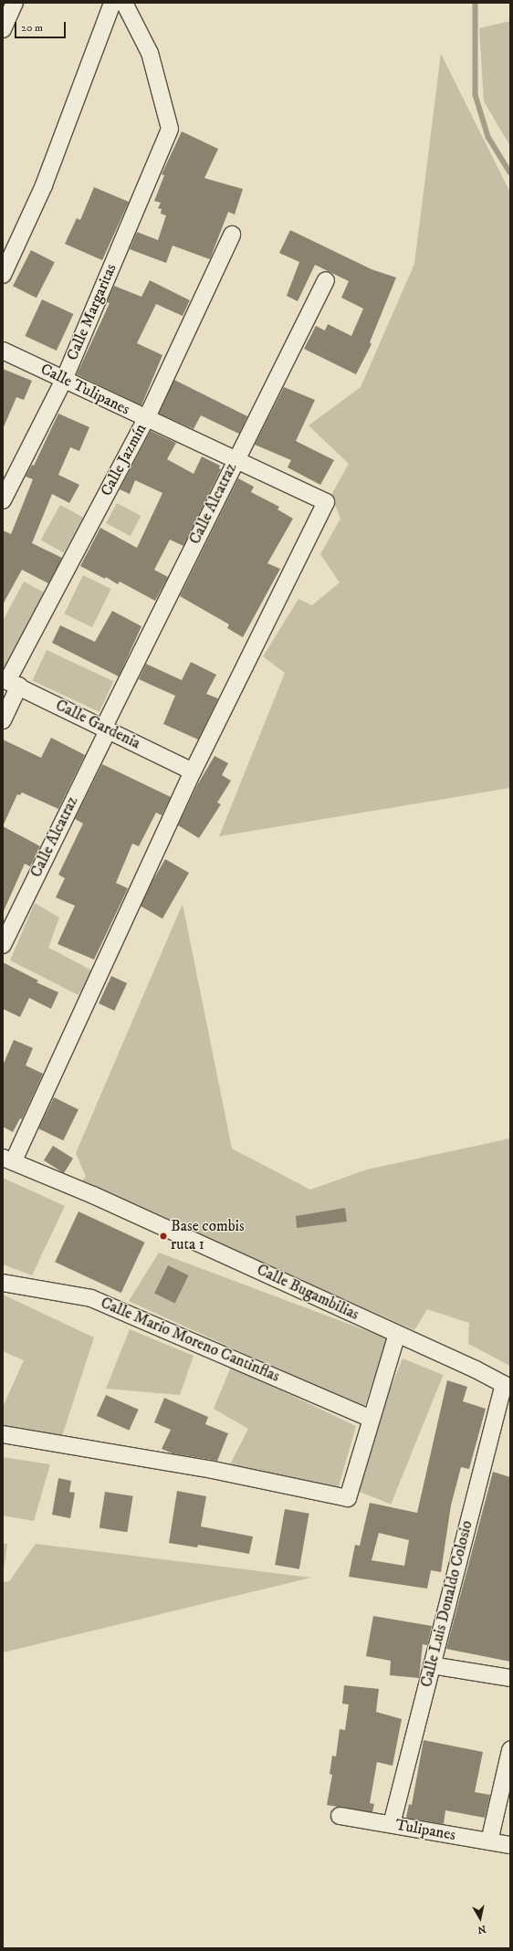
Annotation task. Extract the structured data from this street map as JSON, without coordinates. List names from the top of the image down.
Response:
{
  "streets": {
    "street": [
      "Calle Margaritas",
      "Calle Tulipanes",
      "Calle Jazmín",
      "Calle Alcatraz",
      "Calle Gardenia",
      "Calle Bugambilias",
      "Calle Mario Moreno Cantinflas",
      "Calle Luis Donaldo Colosio",
      "Tulipanes"
    ]
  },
  "crossings": [
    ["Calle Margaritas", "Calle Tulipanes"],
    ["Calle Tulipanes", "Calle Jazmín"],
    ["Calle Tulipanes", "Calle Alcatraz"],
    ["Calle Tulipanes", "Calle Gardenia"],
    ["Calle Jazmín", "Calle Gardenia"],
    ["Calle Alcatraz", "Calle Gardenia"],
    ["Calle Bugambilias", "Calle Luis Donaldo Colosio"],
    ["Calle Luis Donaldo Colosio", "Tulipanes"]
  ],
  "places": ["Base combis ruta 1"],
  "scale_bar": "20 m",
  "north": "bottom"
}
